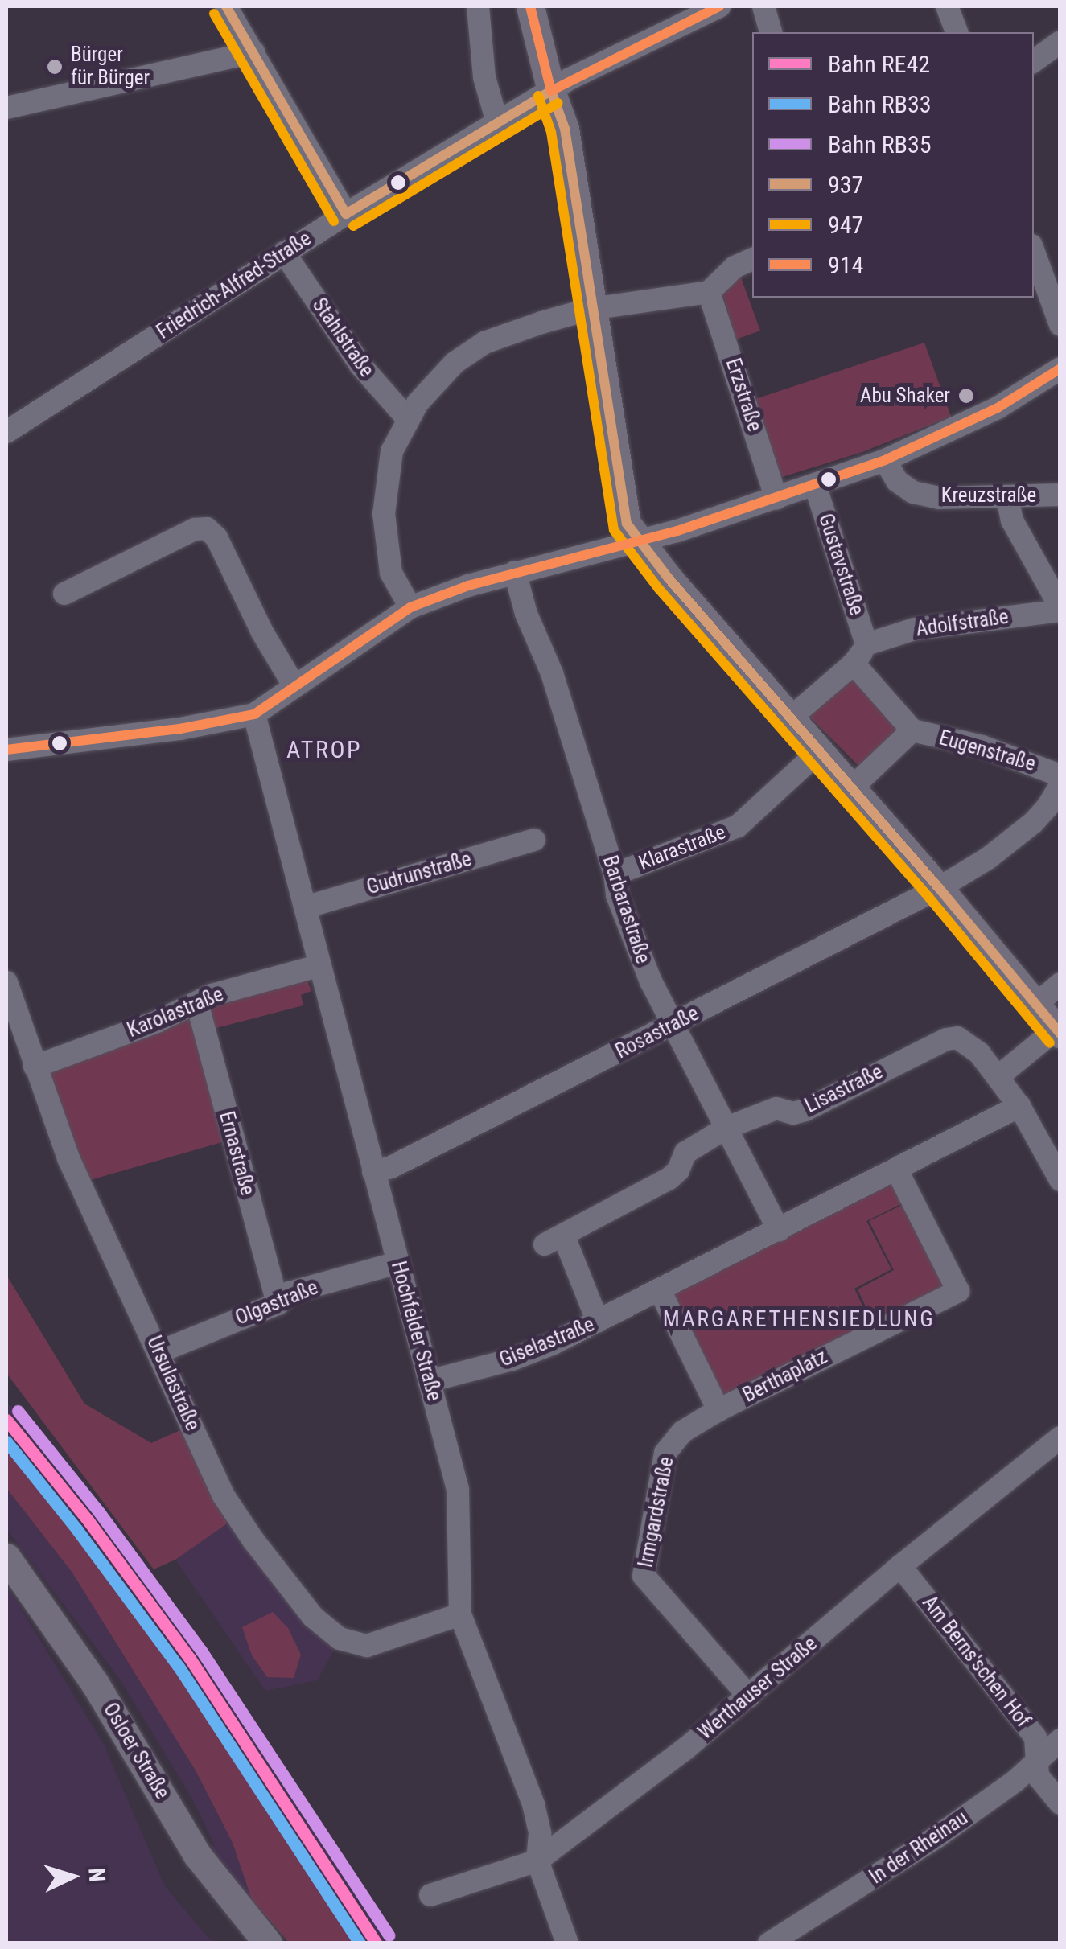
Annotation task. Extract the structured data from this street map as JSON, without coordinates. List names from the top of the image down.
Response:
{
  "streets": {
    "main road": ["Osloer Straße"],
    "street": [
      "Friedrich-Alfred-Straße",
      "Stahlstraße",
      "Erzstraße",
      "Kreuzstraße",
      "Gustavstraße",
      "Adolfstraße",
      "Eugenstraße",
      "Klarastraße",
      "Gudrunstraße",
      "Barbarastraße",
      "Karolastraße",
      "Rosastraße",
      "Lisastraße",
      "Ernastraße",
      "Olgastraße",
      "Hochfelder Straße",
      "Giselastraße",
      "Berthaplatz",
      "Ursulastraße",
      "Irmgardstraße",
      "Am Berns'schen Hof",
      "Werthauser Straße",
      "In der Rheinau"
    ]
  },
  "crossings": [
    ["Friedrich-Alfred-Straße", "Stahlstraße"],
    ["Gustavstraße", "Adolfstraße"],
    ["Klarastraße", "Barbarastraße"],
    ["Gudrunstraße", "Hochfelder Straße"],
    ["Barbarastraße", "Rosastraße"],
    ["Barbarastraße", "Lisastraße"],
    ["Karolastraße", "Ernastraße"],
    ["Karolastraße", "Hochfelder Straße"],
    ["Karolastraße", "Ursulastraße"],
    ["Rosastraße", "Hochfelder Straße"],
    ["Lisastraße", "Giselastraße"],
    ["Ernastraße", "Olgastraße"],
    ["Olgastraße", "Hochfelder Straße"],
    ["Olgastraße", "Ursulastraße"],
    ["Hochfelder Straße", "Giselastraße"],
    ["Hochfelder Straße", "Ursulastraße"],
    ["Hochfelder Straße", "Werthauser Straße"],
    ["Giselastraße", "Berthaplatz"],
    ["Berthaplatz", "Irmgardstraße"],
    ["Irmgardstraße", "Werthauser Straße"],
    ["Am Berns'schen Hof", "Werthauser Straße"],
    ["Am Berns'schen Hof", "In der Rheinau"]
  ],
  "districts": ["ATROP", "MARGARETHENSIEDLUNG"],
  "places": ["Bürger für Bürger", "Abu Shaker"],
  "lines": [
    "transit line 937",
    "transit line 914",
    "transit line 947",
    "rail line RB35",
    "rail line RE42",
    "rail line RB33"
  ],
  "legend": [
    "Bahn RE42",
    "Bahn RB33",
    "Bahn RB35",
    "937",
    "947",
    "914"
  ],
  "north": "right"
}
